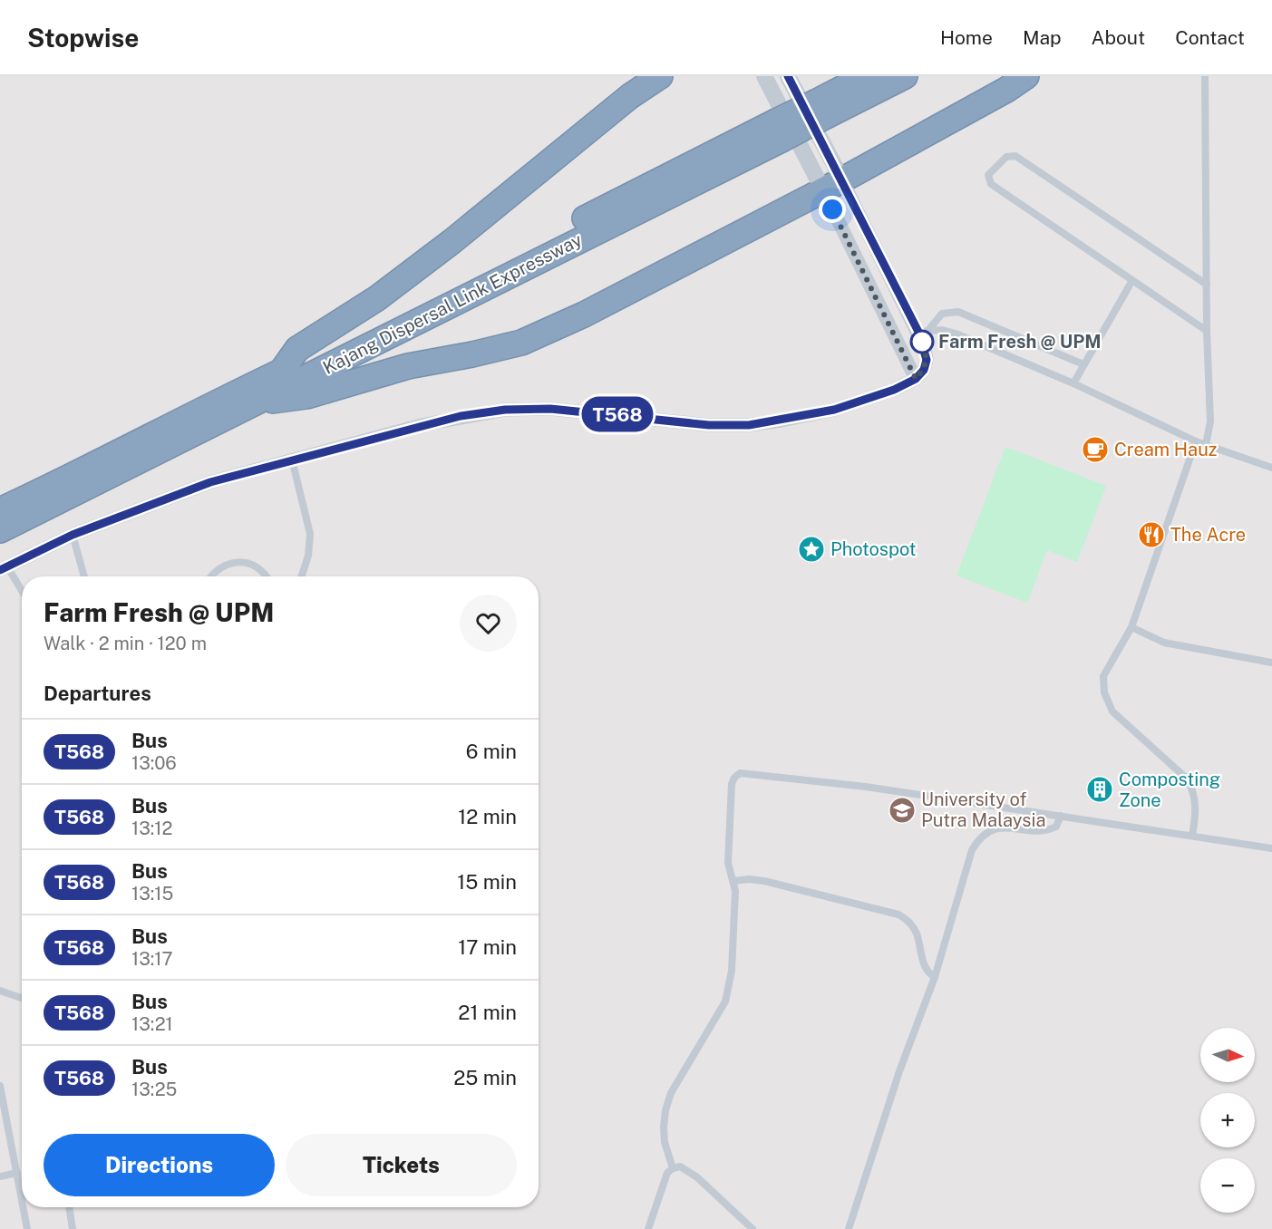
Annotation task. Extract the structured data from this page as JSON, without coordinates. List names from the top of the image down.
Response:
{
  "streets": {
    "highway": ["Kajang Dispersal Link Expressway"]
  },
  "places": {
    "other": ["Farm Fresh @ UPM"],
    "cafe": ["Cream Hauz"],
    "restaurant": ["The Acre"],
    "place": ["Photospot"],
    "building": ["Composting Zone"],
    "school or university": ["University of Putra Malaysia"]
  },
  "lines": ["bus line T568"],
  "north": "right",
  "page": {
    "header": "Stopwise",
    "nav": [
      "Home",
      "Map",
      "About",
      "Contact"
    ],
    "on_map": "T568",
    "heading": [
      ["Farm Fresh @ UPM", "Walk · 2 min · 120 m"],
      "Departures"
    ],
    "list": [
      {
        "mark": "T568",
        "name": "Bus",
        "note": "13:06",
        "value": "6 min"
      },
      {
        "mark": "T568",
        "name": "Bus",
        "note": "13:12",
        "value": "12 min"
      },
      {
        "mark": "T568",
        "name": "Bus",
        "note": "13:15",
        "value": "15 min"
      },
      {
        "mark": "T568",
        "name": "Bus",
        "note": "13:17",
        "value": "17 min"
      },
      {
        "mark": "T568",
        "name": "Bus",
        "note": "13:21",
        "value": "21 min"
      },
      {
        "mark": "T568",
        "name": "Bus",
        "note": "13:25",
        "value": "25 min"
      }
    ],
    "map_buttons": ["+", "−"],
    "buttons": ["Directions", "Tickets"]
  }
}
